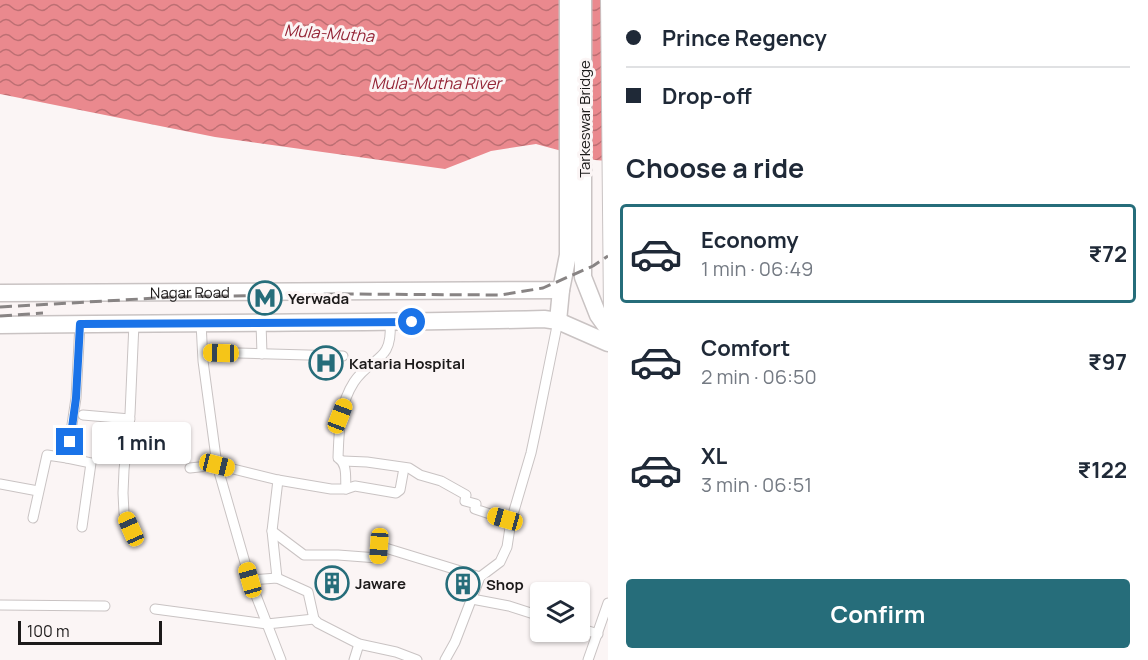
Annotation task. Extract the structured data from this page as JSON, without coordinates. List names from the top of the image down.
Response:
{
  "streets": {
    "highway": ["Tarkeswar Bridge", "Nagar Road"]
  },
  "water": ["Mula-Mutha", "Mula-Mutha River"],
  "places": {
    "metro station": ["Yerwada"],
    "hospital": ["Kataria Hospital"],
    "building": ["Jaware", "Shop"]
  },
  "scale_bar": "100 m",
  "page": {
    "banner": ["Prince Regency", "Drop-off"],
    "heading": "Choose a ride",
    "list": [
      {
        "name": "Economy",
        "note": "1 min · 06:49",
        "value": "₹72"
      },
      {
        "name": "Comfort",
        "note": "2 min · 06:50",
        "value": "₹97"
      },
      {
        "name": "XL",
        "note": "3 min · 06:51",
        "value": "₹122"
      }
    ],
    "bubble": "1 min",
    "buttons": "Confirm",
    "scale": "100 m"
  }
}
